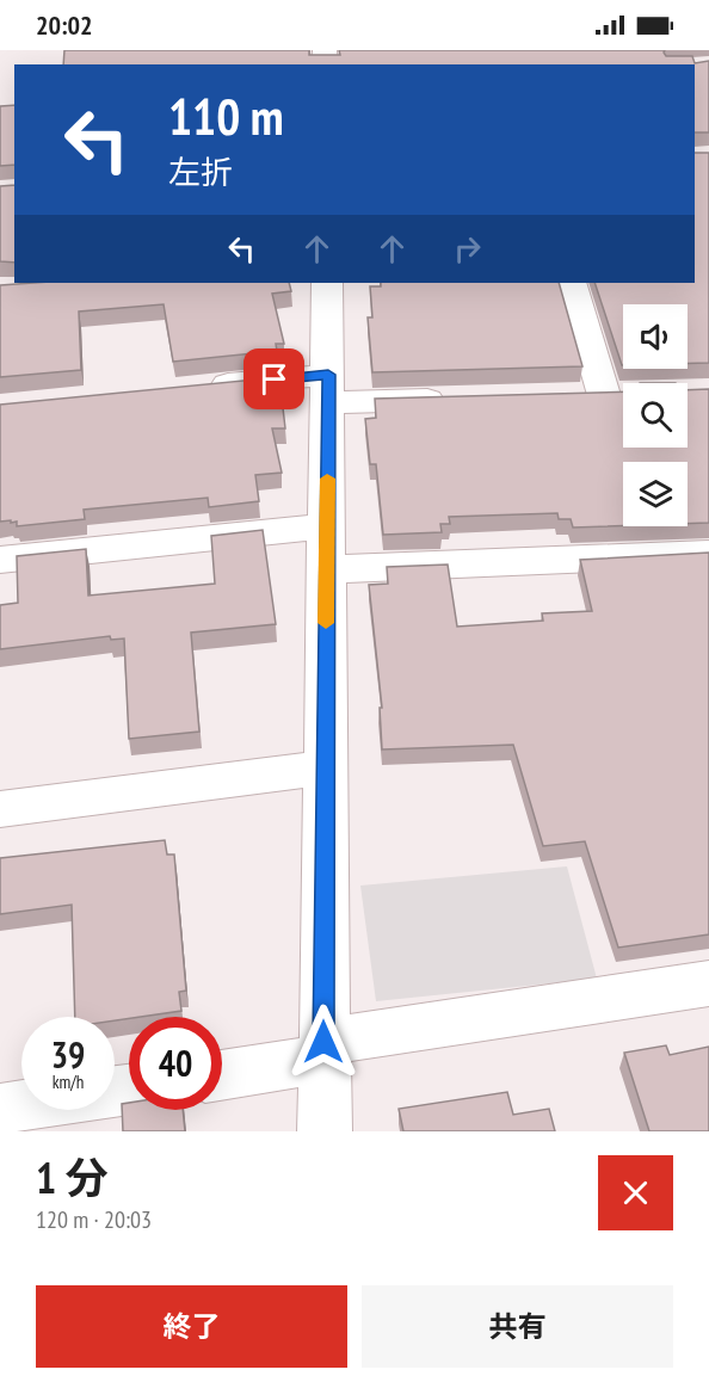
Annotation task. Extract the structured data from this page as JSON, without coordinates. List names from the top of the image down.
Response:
{
  "page": {
    "status": "20:02",
    "turn": ["110 m", "左折"],
    "speed": "39 km/h",
    "limit": "40",
    "heading": ["1 分", "120 m · 20:03"],
    "buttons": ["終了", "共有"]
  }
}
